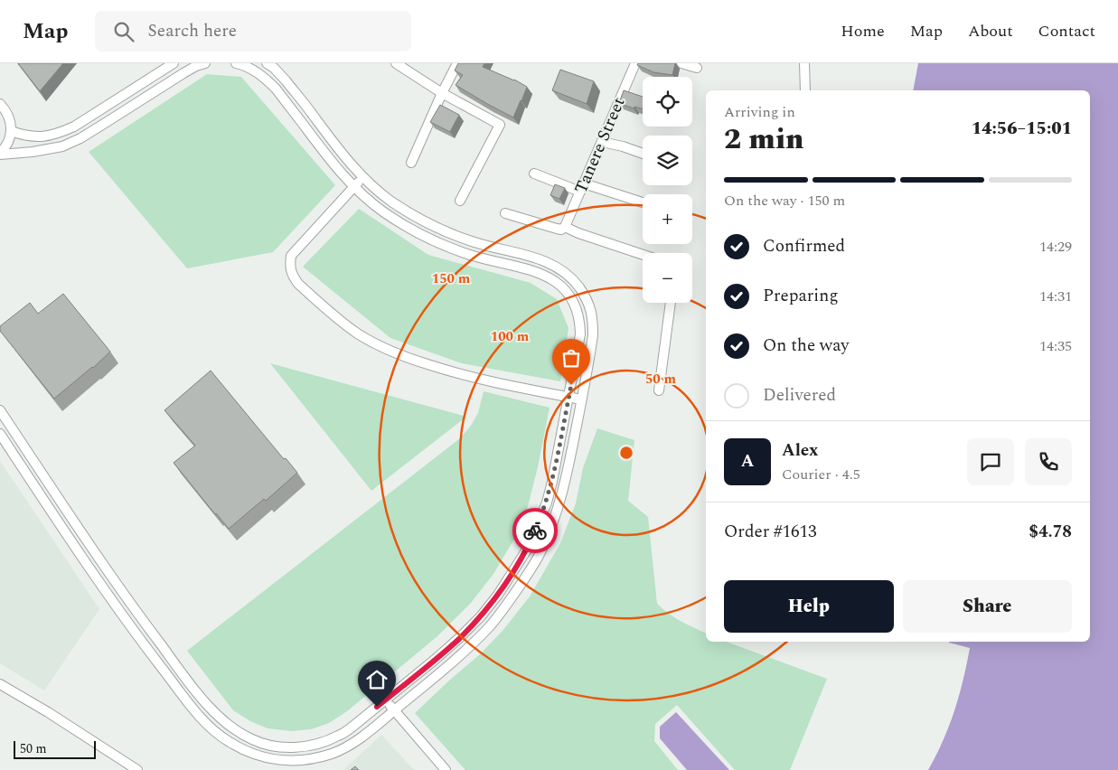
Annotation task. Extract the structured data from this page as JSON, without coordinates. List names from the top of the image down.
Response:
{
  "streets": {
    "street": ["Tanere Street"]
  },
  "scale_bar": "50 m",
  "page": {
    "header": "Map",
    "search": "Search here",
    "nav": [
      "Home",
      "Map",
      "About",
      "Contact"
    ],
    "map_buttons": ["+", "−"],
    "heading": ["2 min", "Arriving in", "14:56–15:01"],
    "panel": [
      "Alex",
      "Courier · 4.5",
      "Order #1613",
      "$4.78"
    ],
    "bar": "On the way · 150 m",
    "list": [
      ["Confirmed", "14:29"],
      ["Preparing", "14:31"],
      ["On the way", "14:35"],
      "Delivered"
    ],
    "round": "A",
    "buttons": ["Help", "Share"],
    "scale": "50 m"
  },
  "rings": ["150 m", "100 m", "50 m"]
}
